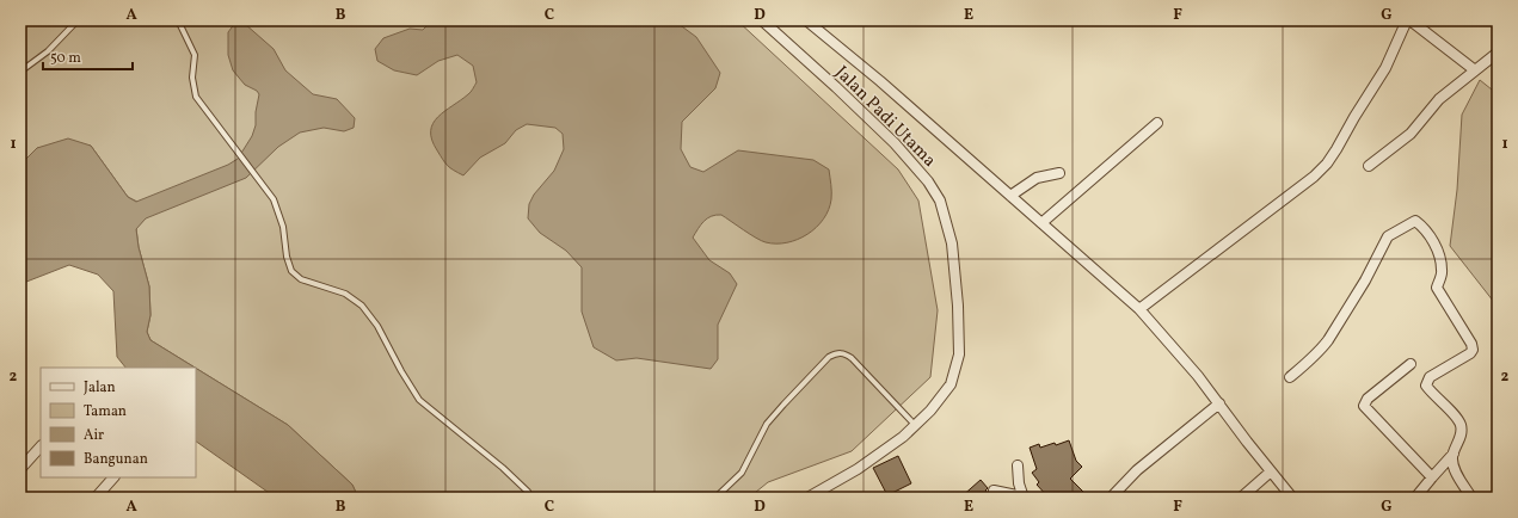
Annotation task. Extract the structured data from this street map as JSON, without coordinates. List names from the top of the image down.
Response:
{
  "streets": {
    "street": ["Jalan Padi Utama"]
  },
  "legend": [
    "Jalan",
    "Taman",
    "Air",
    "Bangunan"
  ],
  "scale_bar": "50 m",
  "grid": {
    "columns": [
      "A",
      "B",
      "C",
      "D",
      "E",
      "F",
      "G"
    ],
    "rows": ["1", "2"]
  }
}
